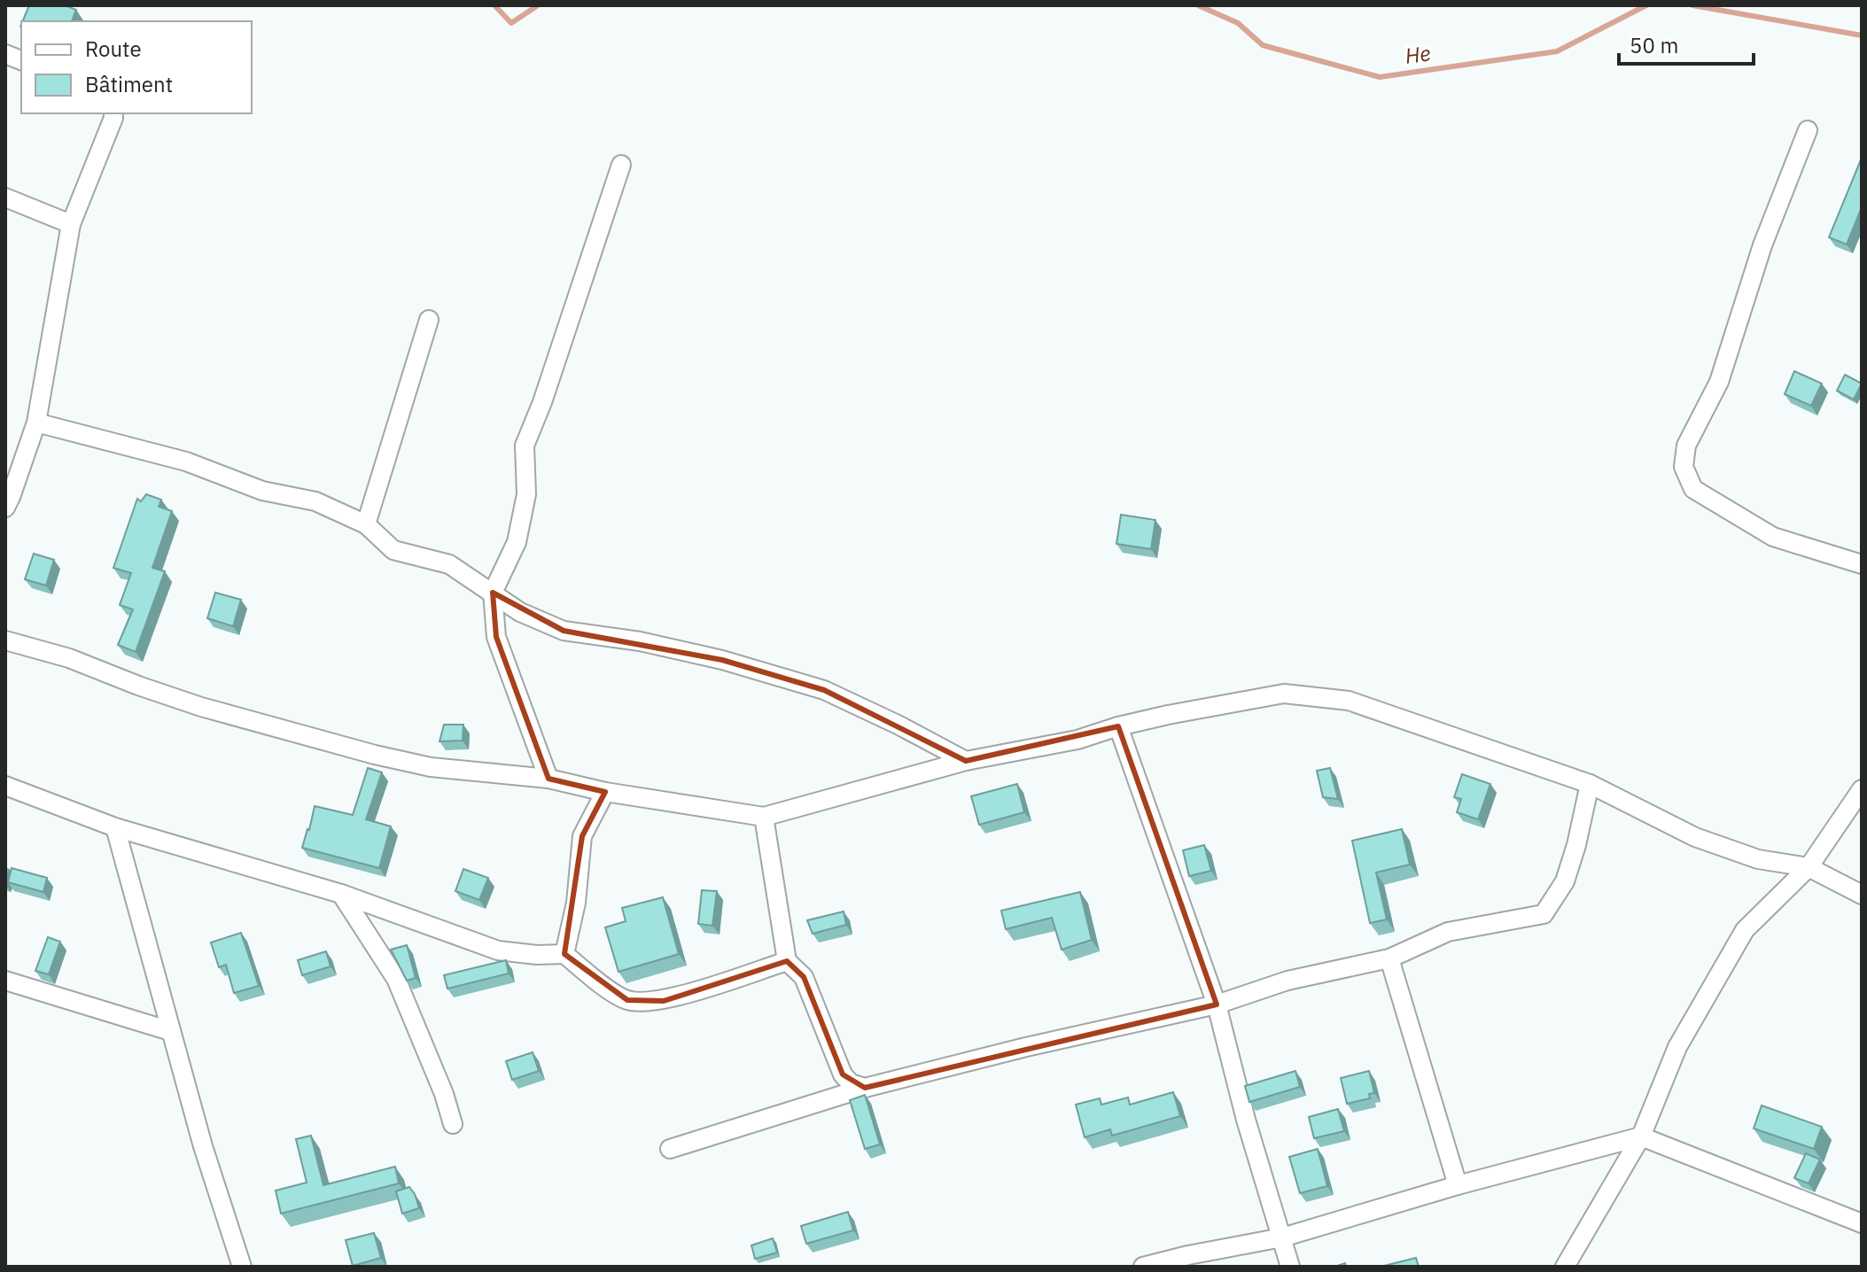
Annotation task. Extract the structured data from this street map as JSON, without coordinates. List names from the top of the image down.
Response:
{
  "water": ["He"],
  "legend": ["Route", "Bâtiment"],
  "scale_bar": "50 m"
}
